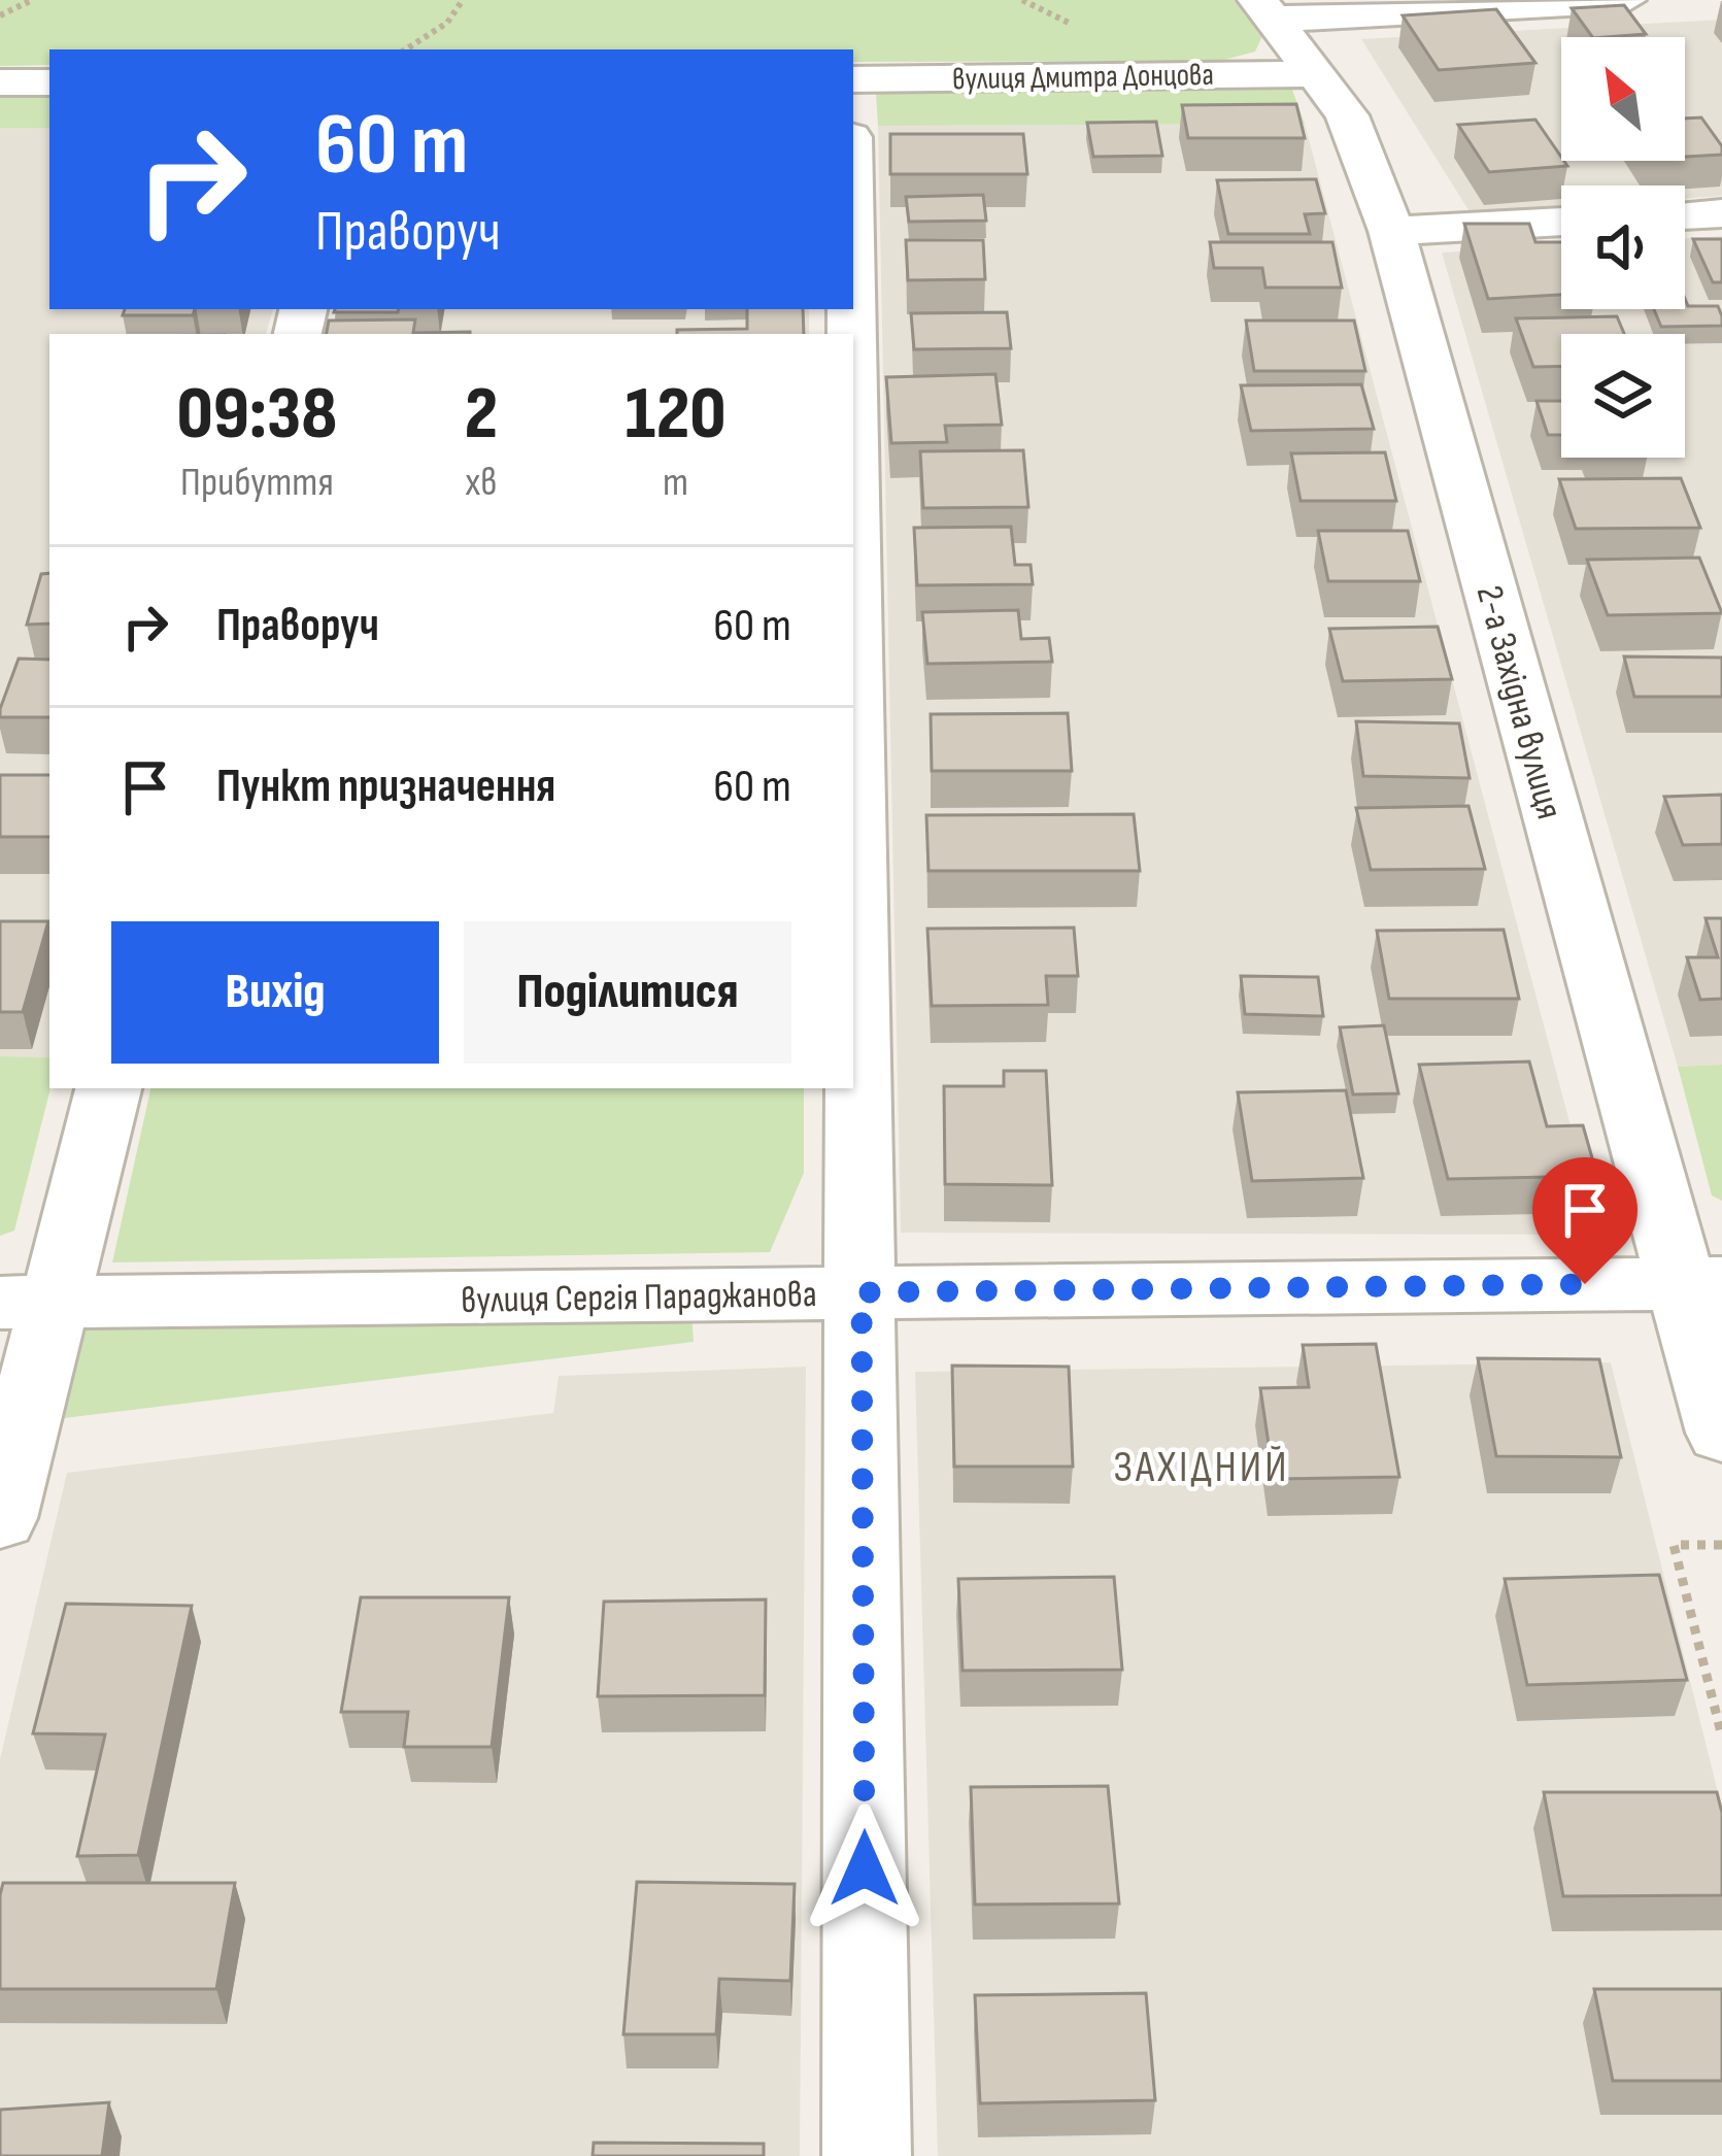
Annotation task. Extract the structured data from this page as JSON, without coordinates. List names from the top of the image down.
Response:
{
  "streets": {
    "street": ["вулиця Дмитра Донцова", "2-а Західна вулиця", "вулиця Сергія Параджанова"]
  },
  "crossings": [
    ["вулиця Дмитра Донцова", "2-а Західна вулиця"],
    ["2-а Західна вулиця", "вулиця Сергія Параджанова"]
  ],
  "districts": ["ЗАХІДНИЙ"],
  "north": "top left",
  "page": {
    "turn": ["60 m", "Праворуч"],
    "eta": [
      "09:38",
      "Прибуття",
      "2",
      "хв",
      "120",
      "m"
    ],
    "list": [
      {
        "name": "Праворуч",
        "value": "60 m"
      },
      {
        "name": "Пункт призначення",
        "value": "60 m"
      }
    ],
    "buttons": ["Вихід", "Поділитися"]
  }
}
